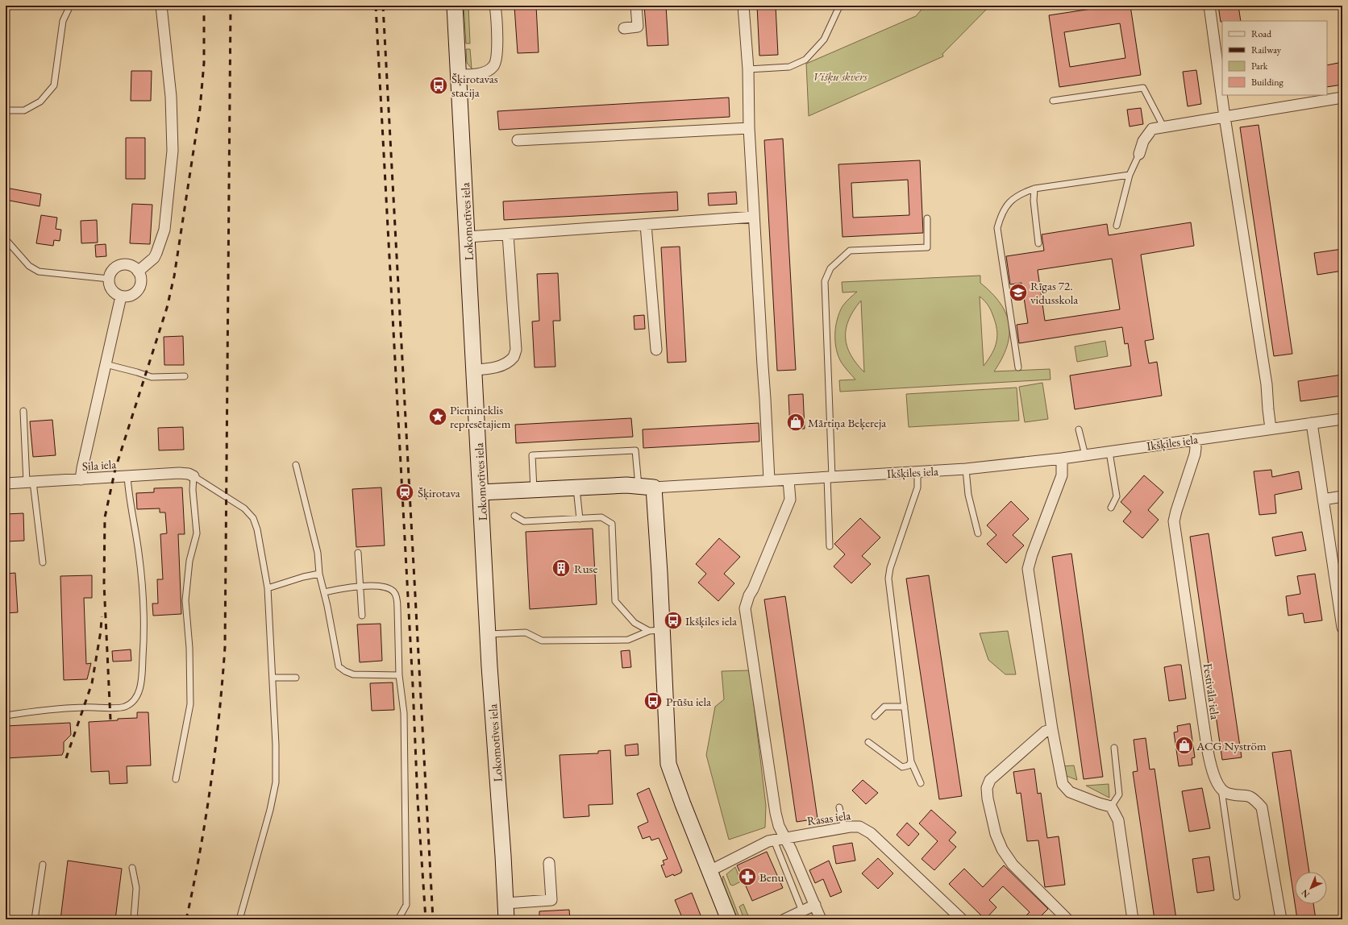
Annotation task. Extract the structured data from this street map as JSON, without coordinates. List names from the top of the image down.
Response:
{
  "streets": {
    "street": [
      "Lokomotīves iela",
      "Ikšķiles iela",
      "Sila iela",
      "Festivāla iela",
      "Rasas iela"
    ]
  },
  "crossings": [
    ["Lokomotīves iela", "Ikšķiles iela"],
    ["Ikšķiles iela", "Festivāla iela"]
  ],
  "parks": ["Višķu skvērs"],
  "places": {
    "bus stop": ["Šķirotavas stacija", "Ikšķiles iela", "Prūšu iela"],
    "school or university": ["Rīgas 72. vidusskola"],
    "place": ["Piemineklis represētajiem"],
    "shop": ["Mārtiņa Beķereja", "ACG Nyström"],
    "station": ["Šķirotava"],
    "building": ["Ruse"],
    "pharmacy": ["Benu"]
  },
  "legend": [
    "Road",
    "Railway",
    "Park",
    "Building"
  ],
  "north": "bottom left"
}
